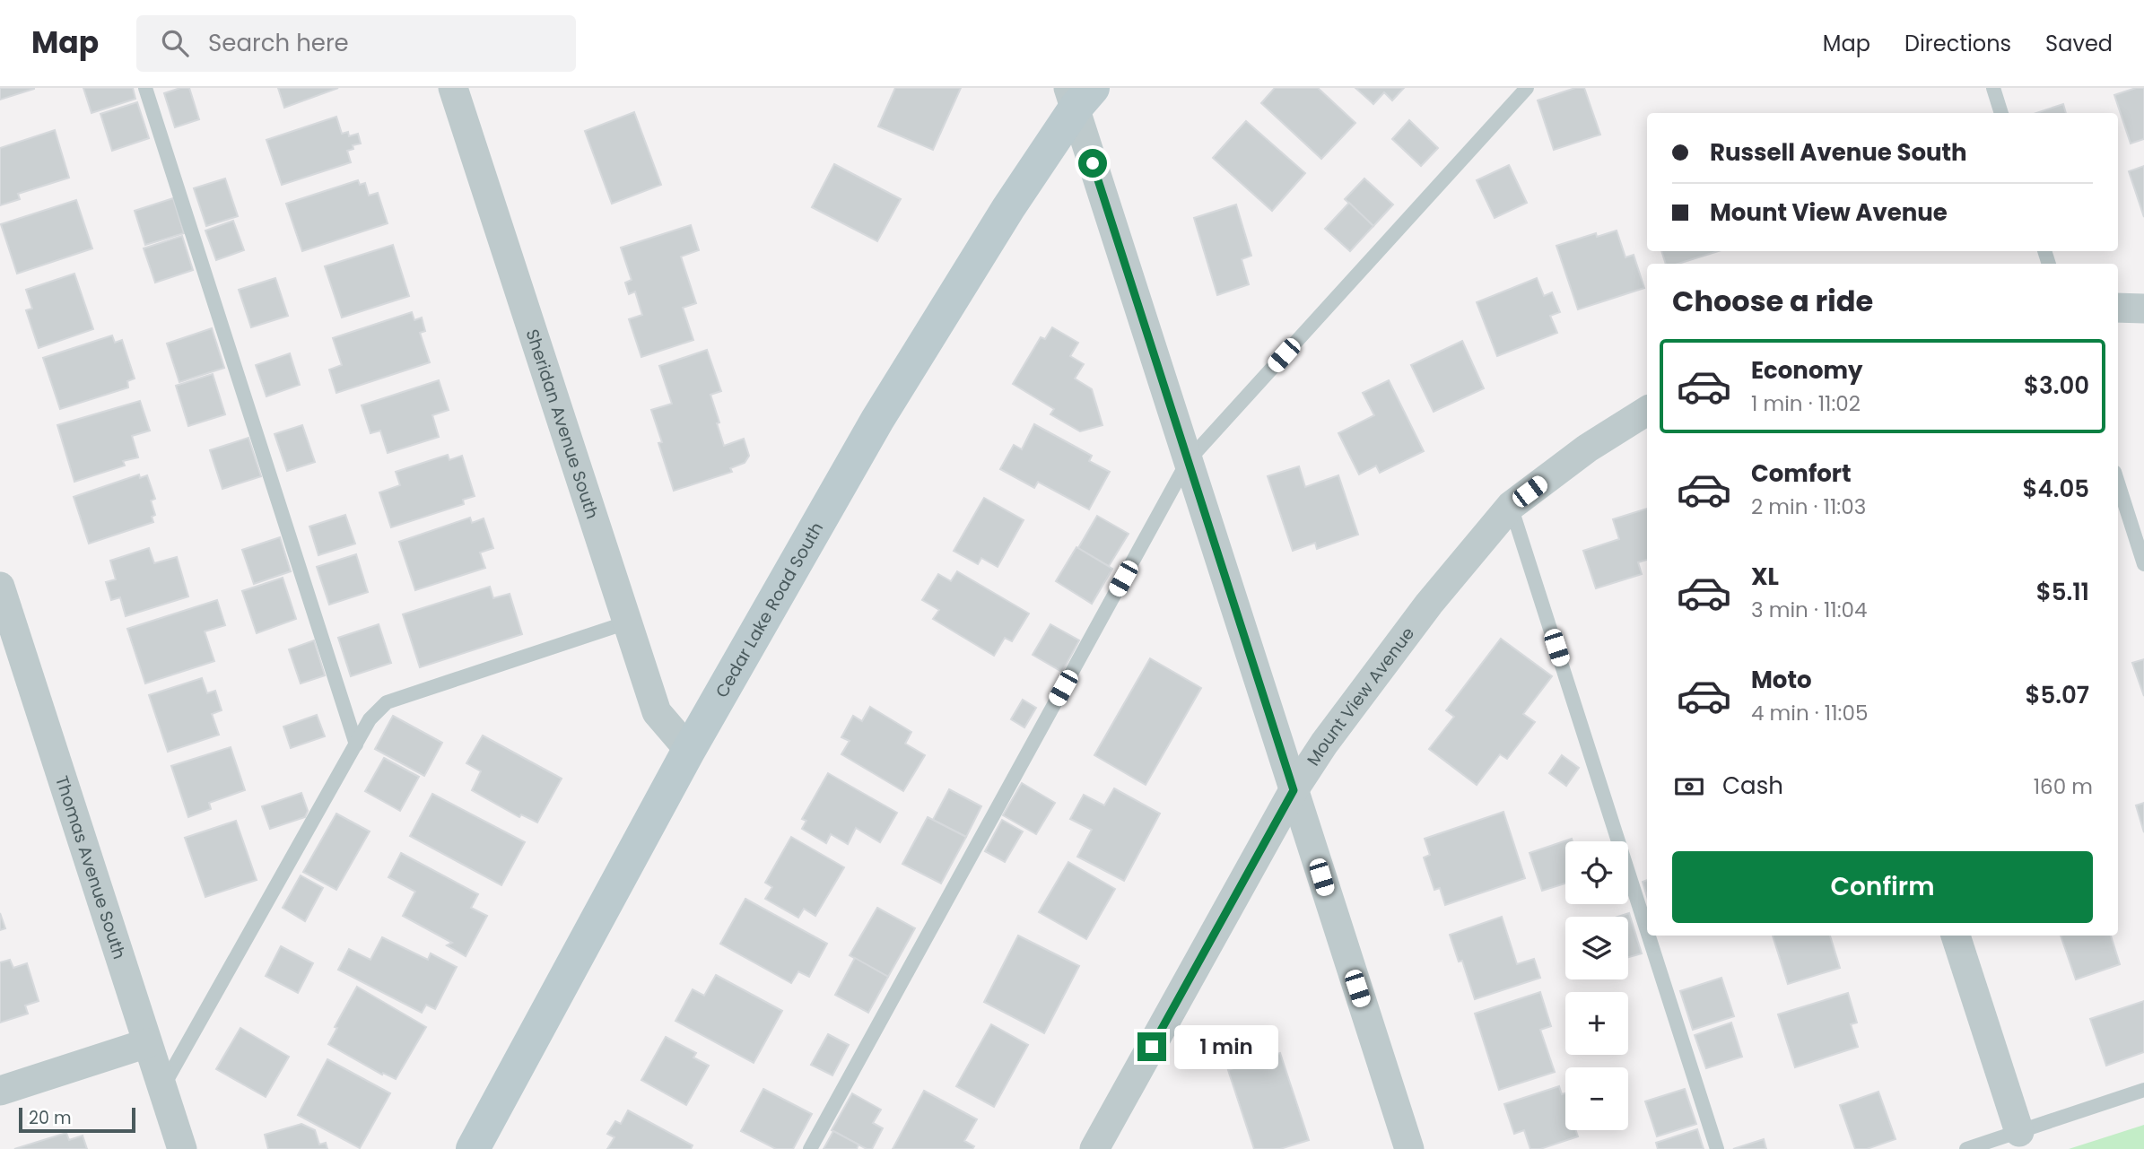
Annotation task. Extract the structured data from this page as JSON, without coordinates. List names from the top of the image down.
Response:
{
  "streets": {
    "street": [
      "Sheridan Avenue South",
      "Cedar Lake Road South",
      "Mount View Avenue",
      "Thomas Avenue South"
    ]
  },
  "crossings": [
    ["Sheridan Avenue South", "Cedar Lake Road South"]
  ],
  "scale_bar": "20 m",
  "page": {
    "header": "Map",
    "search": "Search here",
    "nav": ["Map", "Directions", "Saved"],
    "banner": ["Russell Avenue South", "Mount View Avenue"],
    "heading": "Choose a ride",
    "list": [
      {
        "name": "Economy",
        "note": "1 min · 11:02",
        "value": "$3.00"
      },
      {
        "name": "Comfort",
        "note": "2 min · 11:03",
        "value": "$4.05"
      },
      {
        "name": "XL",
        "note": "3 min · 11:04",
        "value": "$5.11"
      },
      {
        "name": "Moto",
        "note": "4 min · 11:05",
        "value": "$5.07"
      }
    ],
    "pay": ["Cash", "160 m"],
    "buttons": "Confirm",
    "map_buttons": ["+", "−"],
    "bubble": "1 min",
    "scale": "20 m"
  }
}
